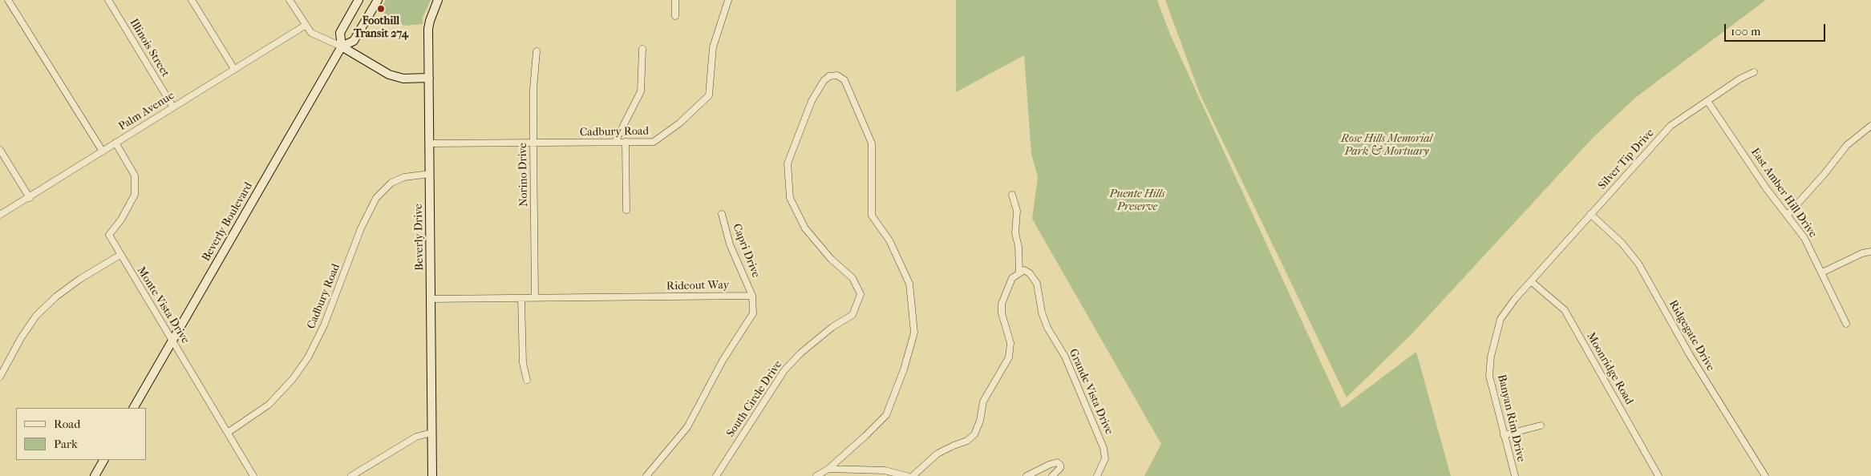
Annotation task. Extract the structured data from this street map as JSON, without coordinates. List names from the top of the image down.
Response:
{
  "streets": {
    "street": [
      "Illinois Street",
      "Palm Avenue",
      "Cadbury Road",
      "Silver Tip Drive",
      "Norino Drive",
      "East Amber Hill Drive",
      "Beverly Boulevard",
      "Beverly Drive",
      "Capri Drive",
      "Rideout Way",
      "Monte Vista Drive",
      "Ridgegate Drive",
      "Moonridge Road",
      "Grande Vista Drive",
      "South Circle Drive",
      "Banyan Rim Drive"
    ]
  },
  "crossings": [
    ["Illinois Street", "Palm Avenue"],
    ["Palm Avenue", "Monte Vista Drive"],
    ["Cadbury Road", "Norino Drive"],
    ["Cadbury Road", "Beverly Drive"],
    ["Cadbury Road", "Monte Vista Drive"],
    ["Silver Tip Drive", "East Amber Hill Drive"],
    ["Silver Tip Drive", "Ridgegate Drive"],
    ["Silver Tip Drive", "Moonridge Road"],
    ["Silver Tip Drive", "Banyan Rim Drive"],
    ["Norino Drive", "Rideout Way"],
    ["Beverly Boulevard", "Monte Vista Drive"],
    ["Beverly Drive", "Rideout Way"],
    ["Capri Drive", "Rideout Way"],
    ["Moonridge Road", "Banyan Rim Drive"]
  ],
  "parks": ["Rose Hills Memorial Park & Mortuary", "Puente Hills Preserve"],
  "places": ["Foothill Transit 274"],
  "legend": ["Road", "Park"],
  "scale_bar": "100 m"
}
